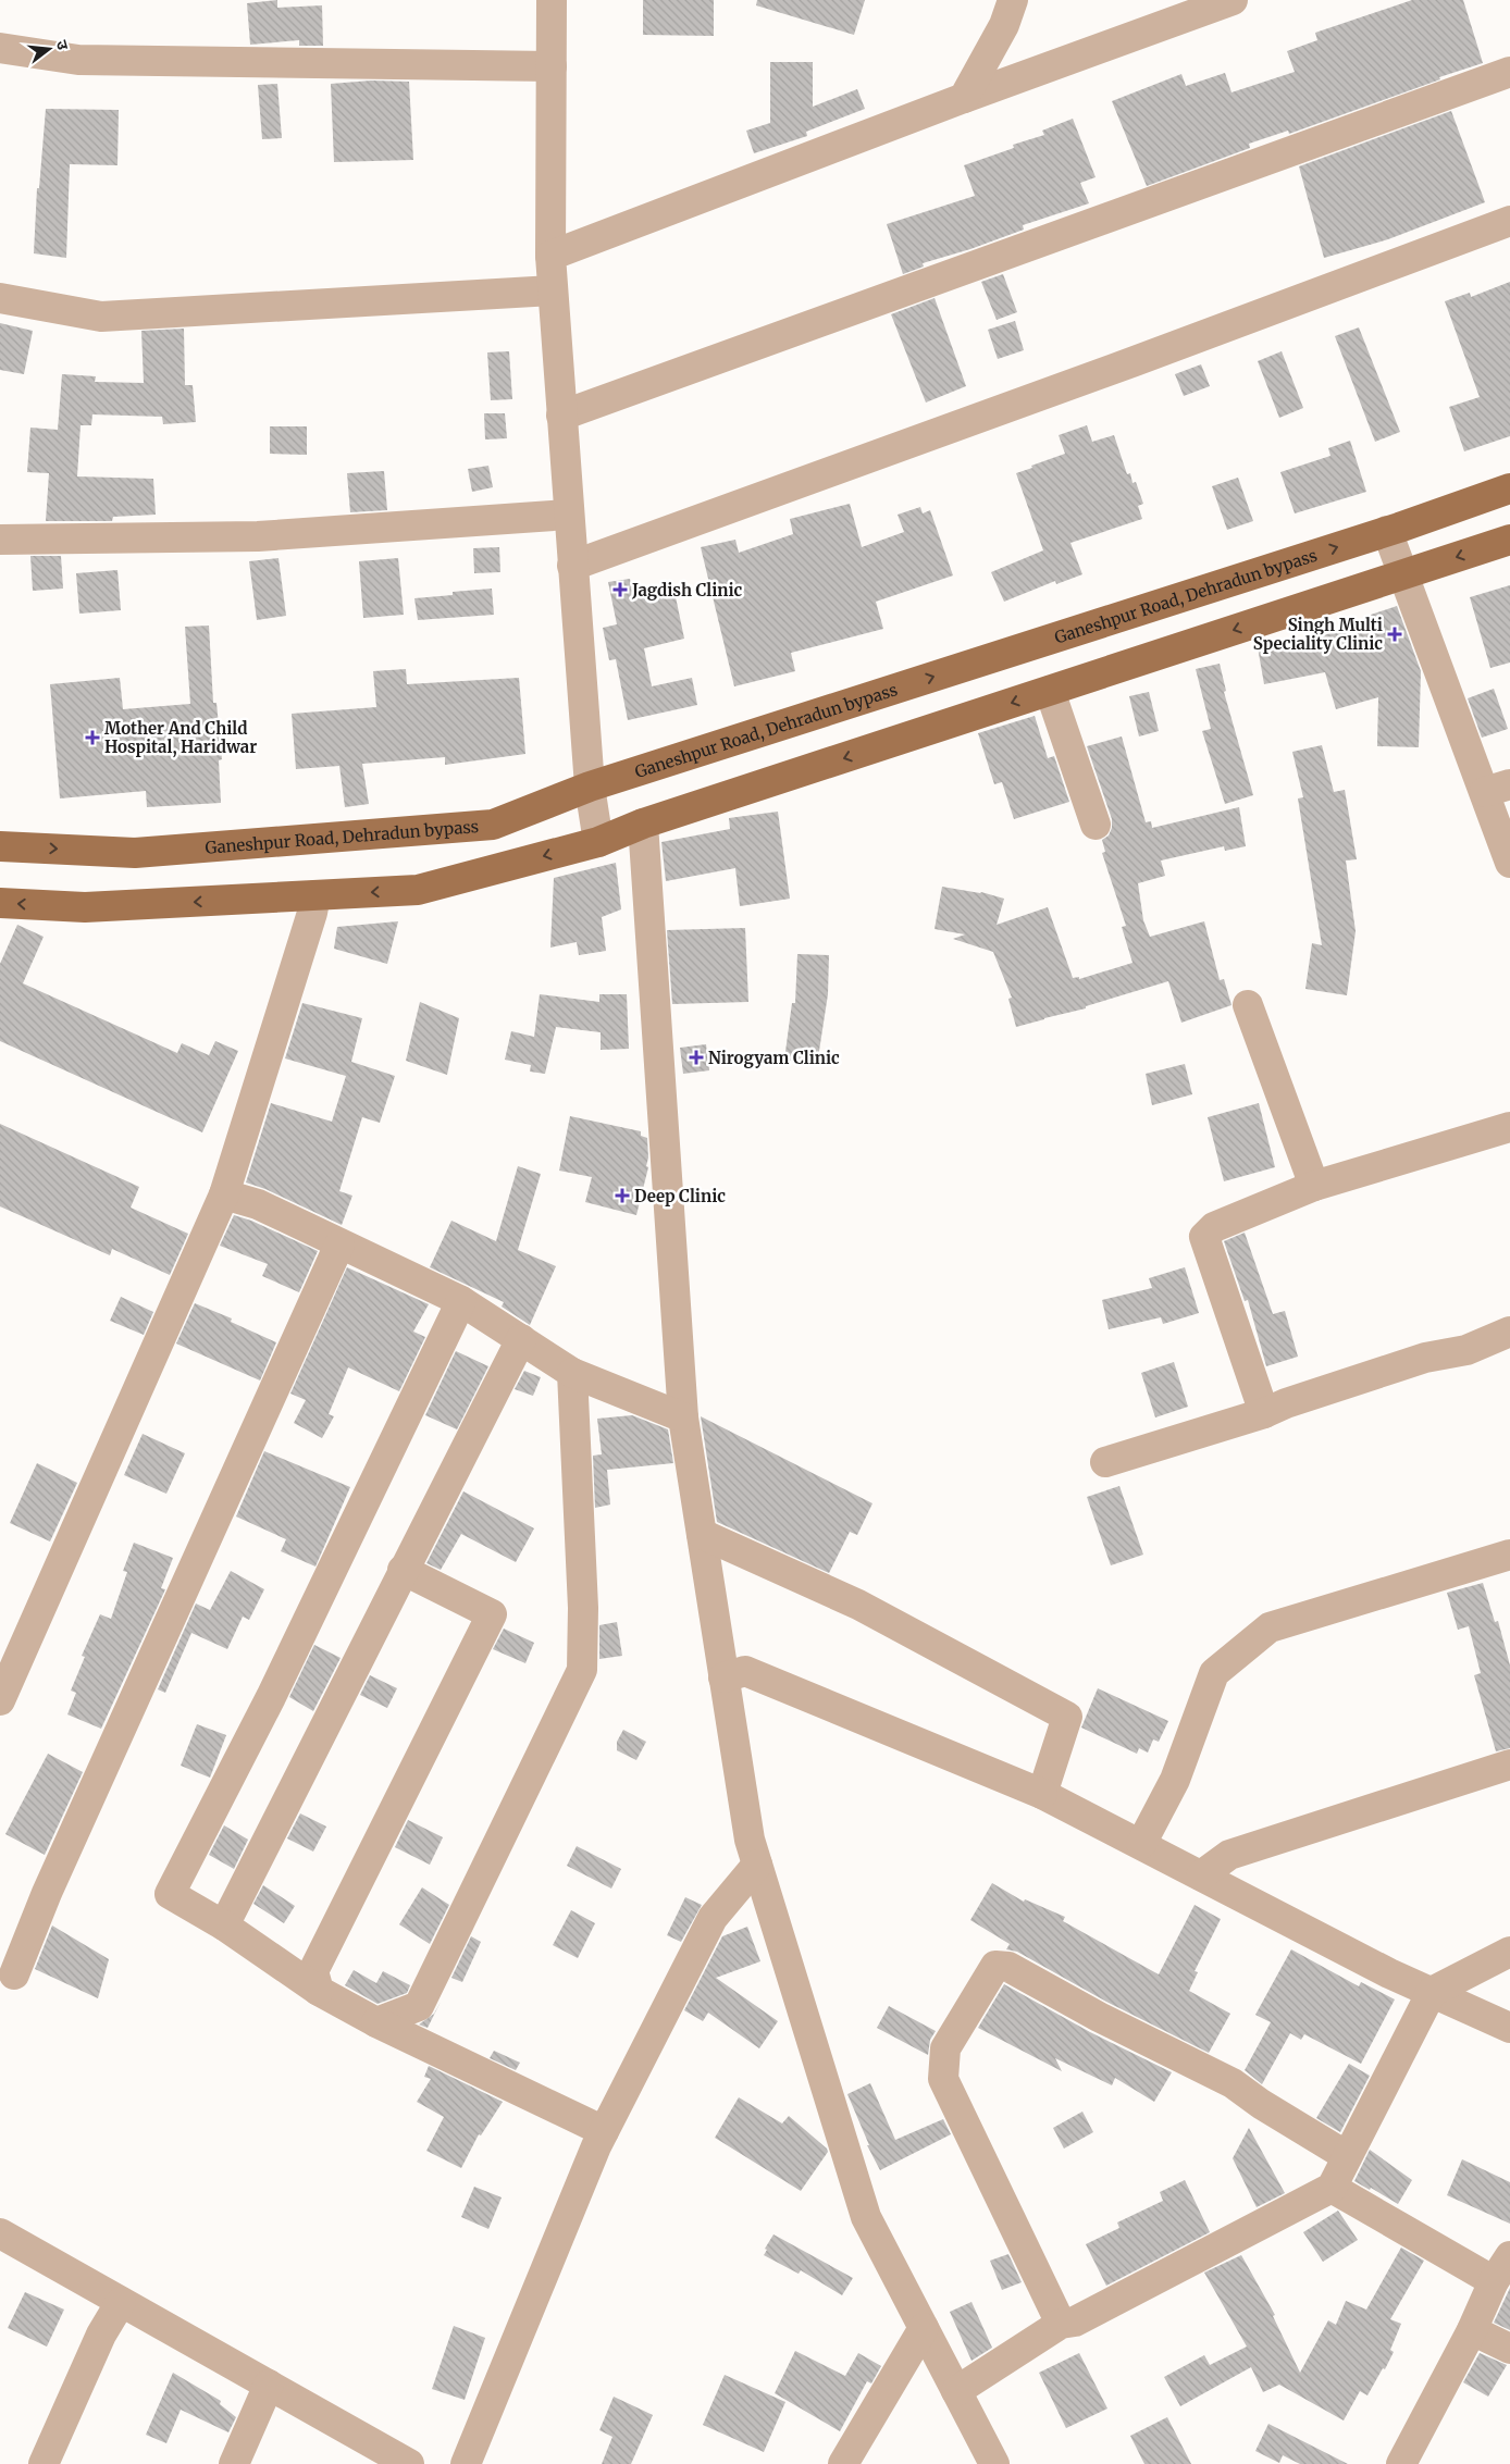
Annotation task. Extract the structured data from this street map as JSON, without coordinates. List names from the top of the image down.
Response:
{
  "streets": {
    "main road": ["Ganeshpur Road, Dehradun bypass"]
  },
  "places": {
    "health": [
      "Jagdish Clinic",
      "Singh Multi Speciality Clinic",
      "Mother And Child Hospital, Haridwar",
      "Nirogyam Clinic",
      "Deep Clinic"
    ]
  },
  "north": "right"
}
